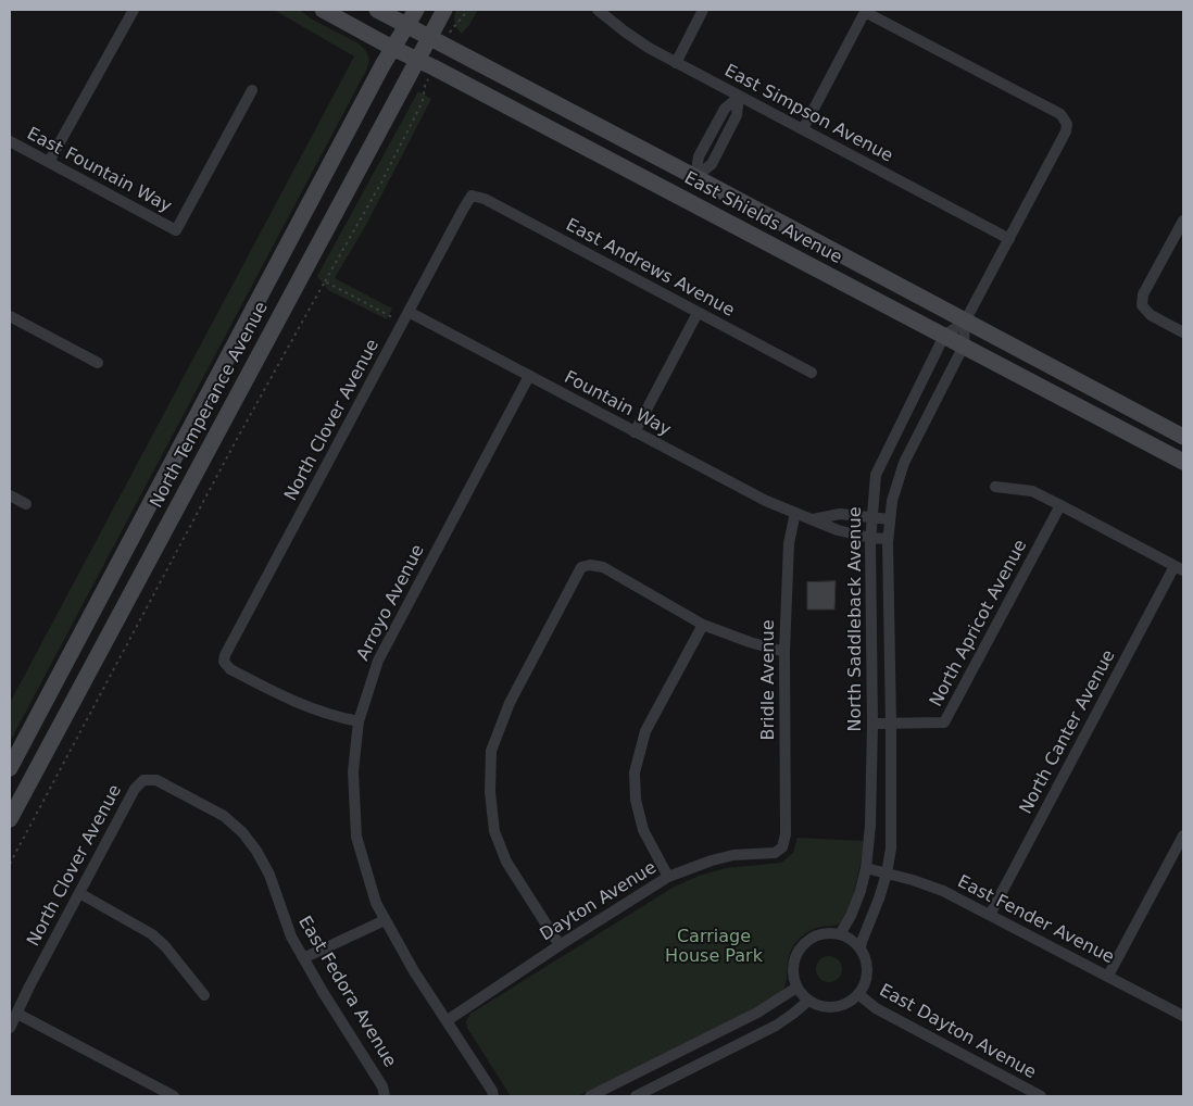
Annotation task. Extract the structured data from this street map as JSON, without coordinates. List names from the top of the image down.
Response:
{
  "streets": {
    "main road": ["East Shields Avenue", "North Temperance Avenue"],
    "street": [
      "East Simpson Avenue",
      "East Fountain Way",
      "East Andrews Avenue",
      "Fountain Way",
      "North Clover Avenue",
      "Arroyo Avenue",
      "North Saddleback Avenue",
      "North Apricot Avenue",
      "Bridle Avenue",
      "North Canter Avenue",
      "Dayton Avenue",
      "East Fender Avenue",
      "East Fedora Avenue",
      "East Dayton Avenue"
    ]
  },
  "crossings": [
    ["East Shields Avenue", "North Temperance Avenue"],
    ["East Shields Avenue", "North Saddleback Avenue"],
    ["East Andrews Avenue", "North Clover Avenue"],
    ["Fountain Way", "North Clover Avenue"],
    ["Fountain Way", "Arroyo Avenue"],
    ["Fountain Way", "North Saddleback Avenue"],
    ["Fountain Way", "Bridle Avenue"],
    ["North Clover Avenue", "Arroyo Avenue"],
    ["North Clover Avenue", "East Fedora Avenue"],
    ["Arroyo Avenue", "Dayton Avenue"],
    ["North Saddleback Avenue", "North Apricot Avenue"],
    ["North Saddleback Avenue", "East Fender Avenue"],
    ["North Saddleback Avenue", "East Dayton Avenue"],
    ["Bridle Avenue", "Dayton Avenue"],
    ["North Canter Avenue", "East Fender Avenue"]
  ],
  "parks": ["Carriage House Park"]
}
